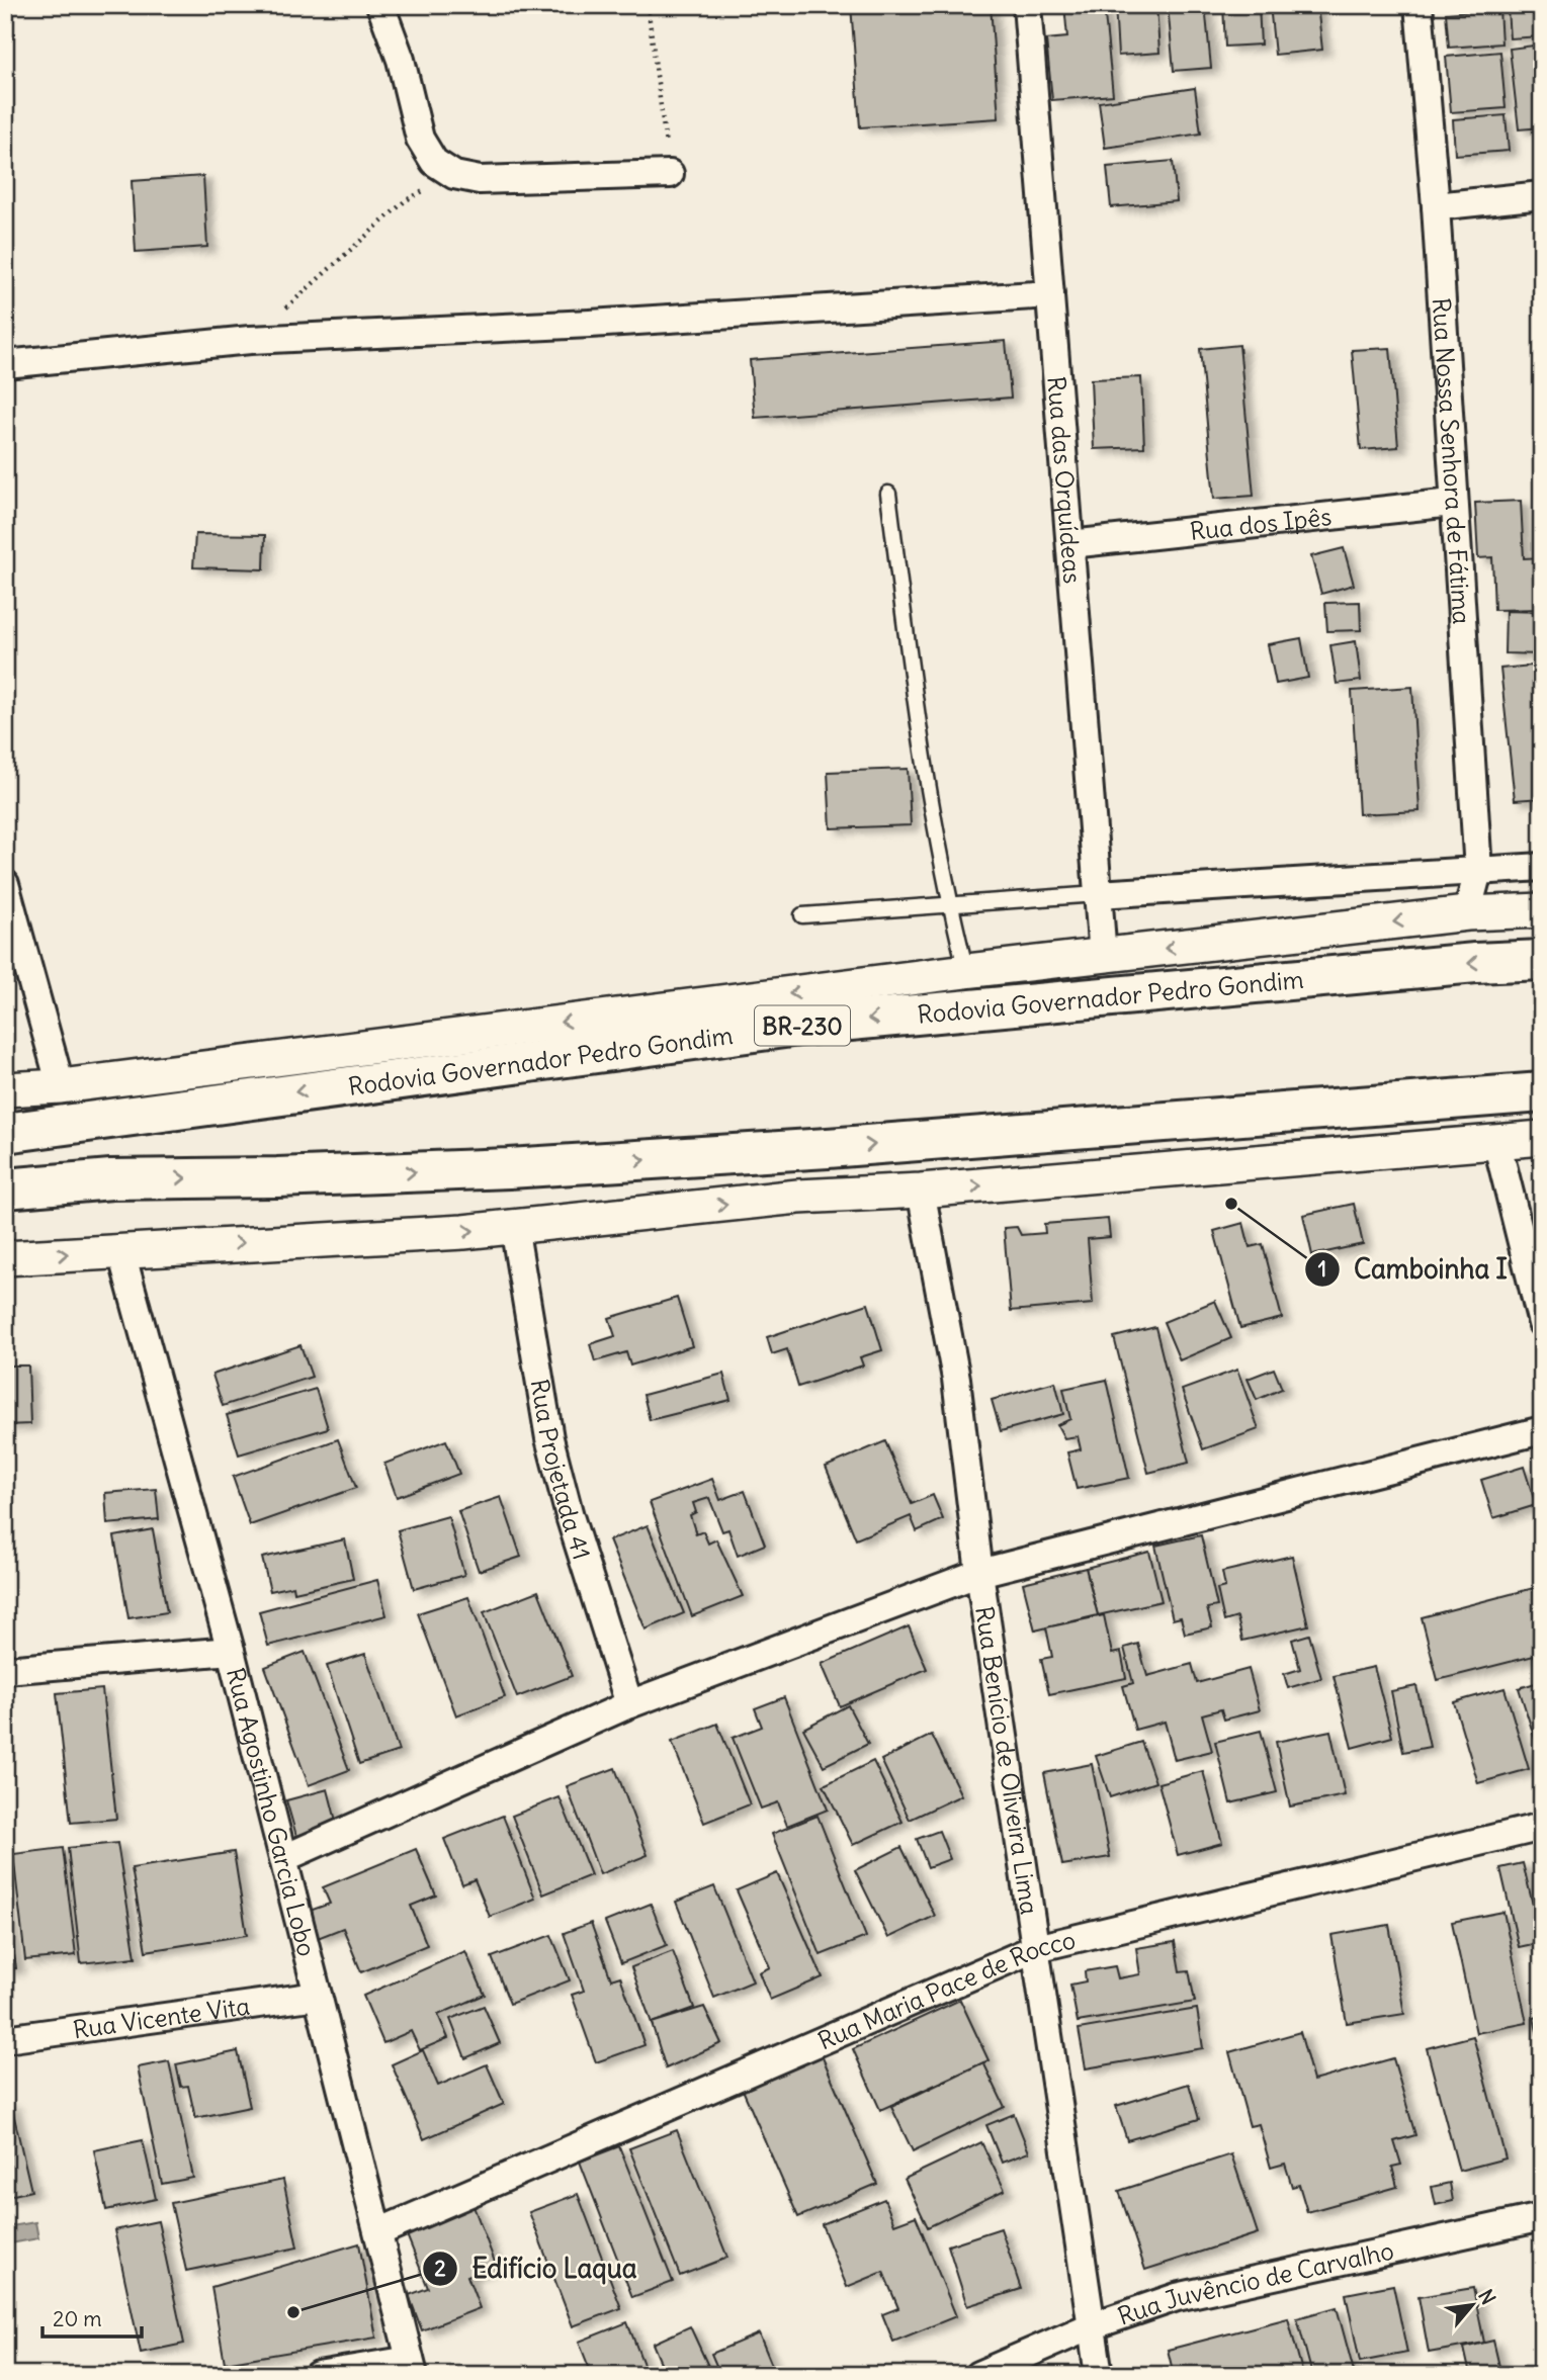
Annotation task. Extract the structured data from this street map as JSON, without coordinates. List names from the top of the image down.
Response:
{
  "streets": {
    "highway": ["Rodovia Governador Pedro Gondim", "BR-230"],
    "street": [
      "Rua Nossa Senhora de Fátima",
      "Rua das Orquídeas",
      "Rua dos Ipês",
      "Rua Projetada 41",
      "Rua Benício de Oliveira Lima",
      "Rua Agostinho Garcia Lobo",
      "Rua Maria Pace de Rocco",
      "Rua Vicente Vita",
      "Rua Juvêncio de Carvalho"
    ]
  },
  "crossings": [
    ["Rua Nossa Senhora de Fátima", "Rua dos Ipês"],
    ["Rua das Orquídeas", "Rua dos Ipês"],
    ["Rua Benício de Oliveira Lima", "Rua Maria Pace de Rocco"],
    ["Rua Benício de Oliveira Lima", "Rua Juvêncio de Carvalho"],
    ["Rua Agostinho Garcia Lobo", "Rua Maria Pace de Rocco"],
    ["Rua Agostinho Garcia Lobo", "Rua Vicente Vita"]
  ],
  "places": ["Camboinha I", "Edifício Laqua"],
  "scale_bar": "20 m",
  "north": "top right"
}
